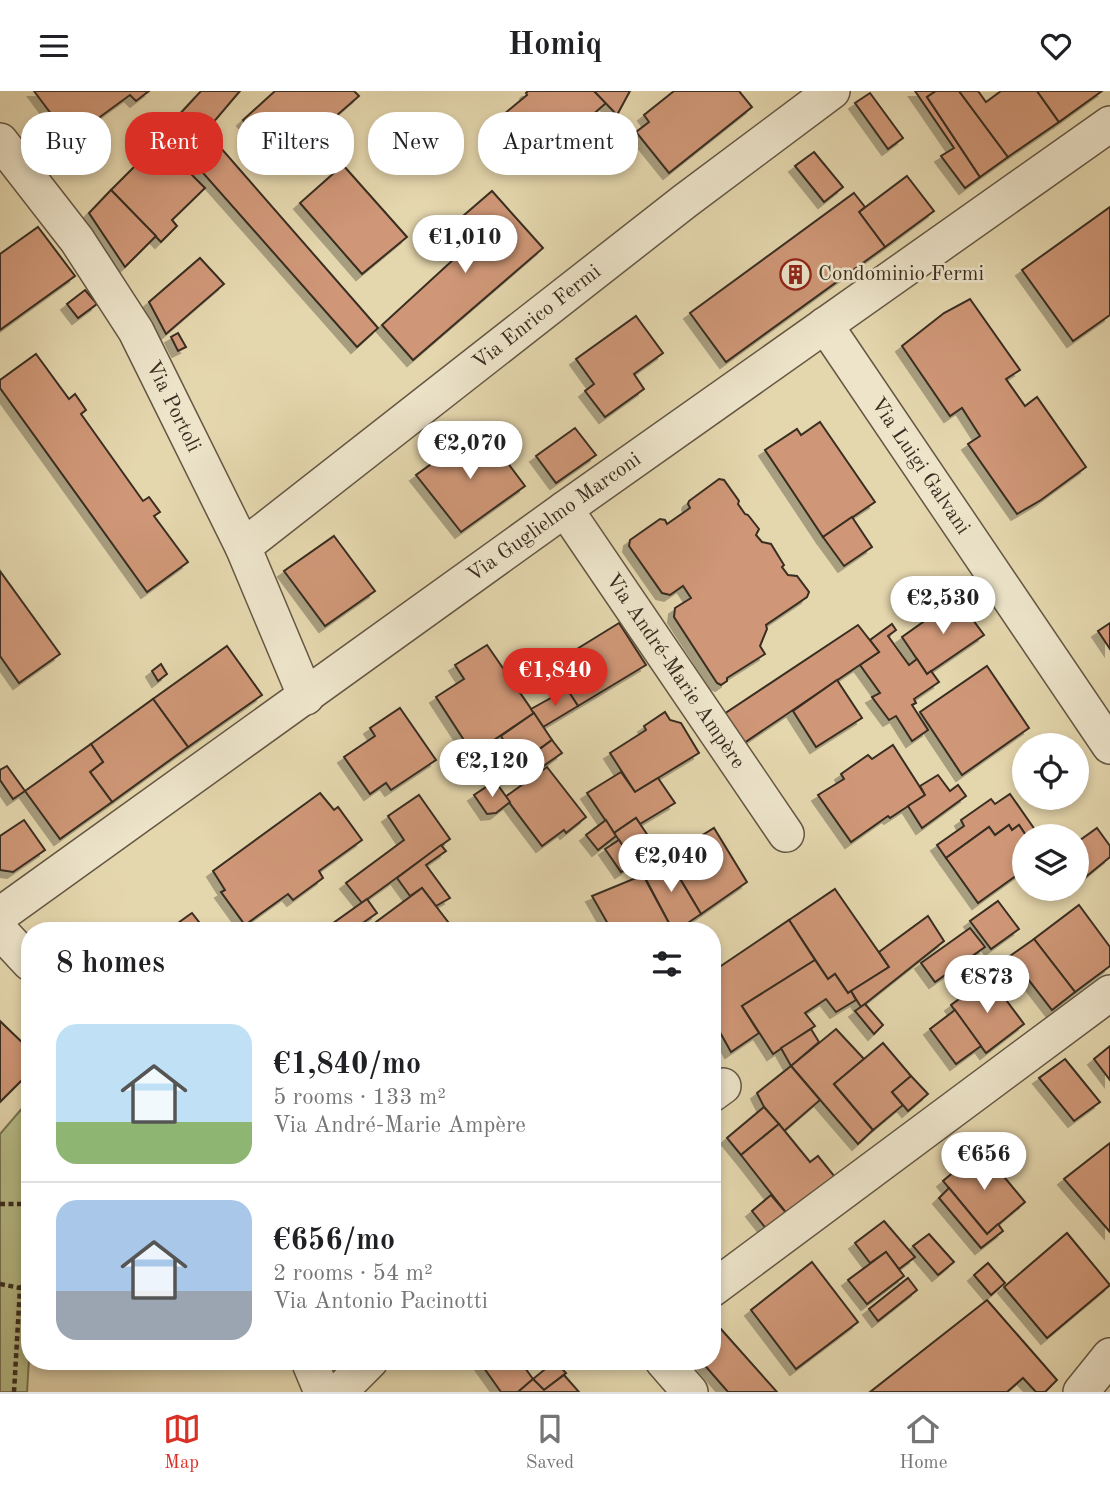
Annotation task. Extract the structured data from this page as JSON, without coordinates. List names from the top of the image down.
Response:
{
  "streets": {
    "street": [
      "Via Enrico Fermi",
      "Via Portoli",
      "Via Luigi Galvani",
      "Via Guglielmo Marconi",
      "Via André-Marie Ampère"
    ]
  },
  "crossings": [
    ["Via Enrico Fermi", "Via Portoli"],
    ["Via Portoli", "Via Guglielmo Marconi"],
    ["Via Luigi Galvani", "Via Guglielmo Marconi"],
    ["Via Guglielmo Marconi", "Via André-Marie Ampère"]
  ],
  "places": {
    "building": ["Condominio Fermi"]
  },
  "page": {
    "header": "Homiq",
    "chip": [
      "Buy",
      "Rent",
      "Filters",
      "New",
      "Apartment"
    ],
    "price": [
      "€1,010",
      "€2,070",
      "€2,530",
      "€1,840",
      "€2,120",
      "€2,040",
      "€873",
      "€656"
    ],
    "heading": "8 homes",
    "list": [
      {
        "name": "€1,840/mo",
        "note": "5 rooms · 133 m² · Via André-Marie Ampère"
      },
      {
        "name": "€656/mo",
        "note": "2 rooms · 54 m² · Via Antonio Pacinotti"
      }
    ],
    "tabs": ["Map", "Saved", "Home"]
  }
}
